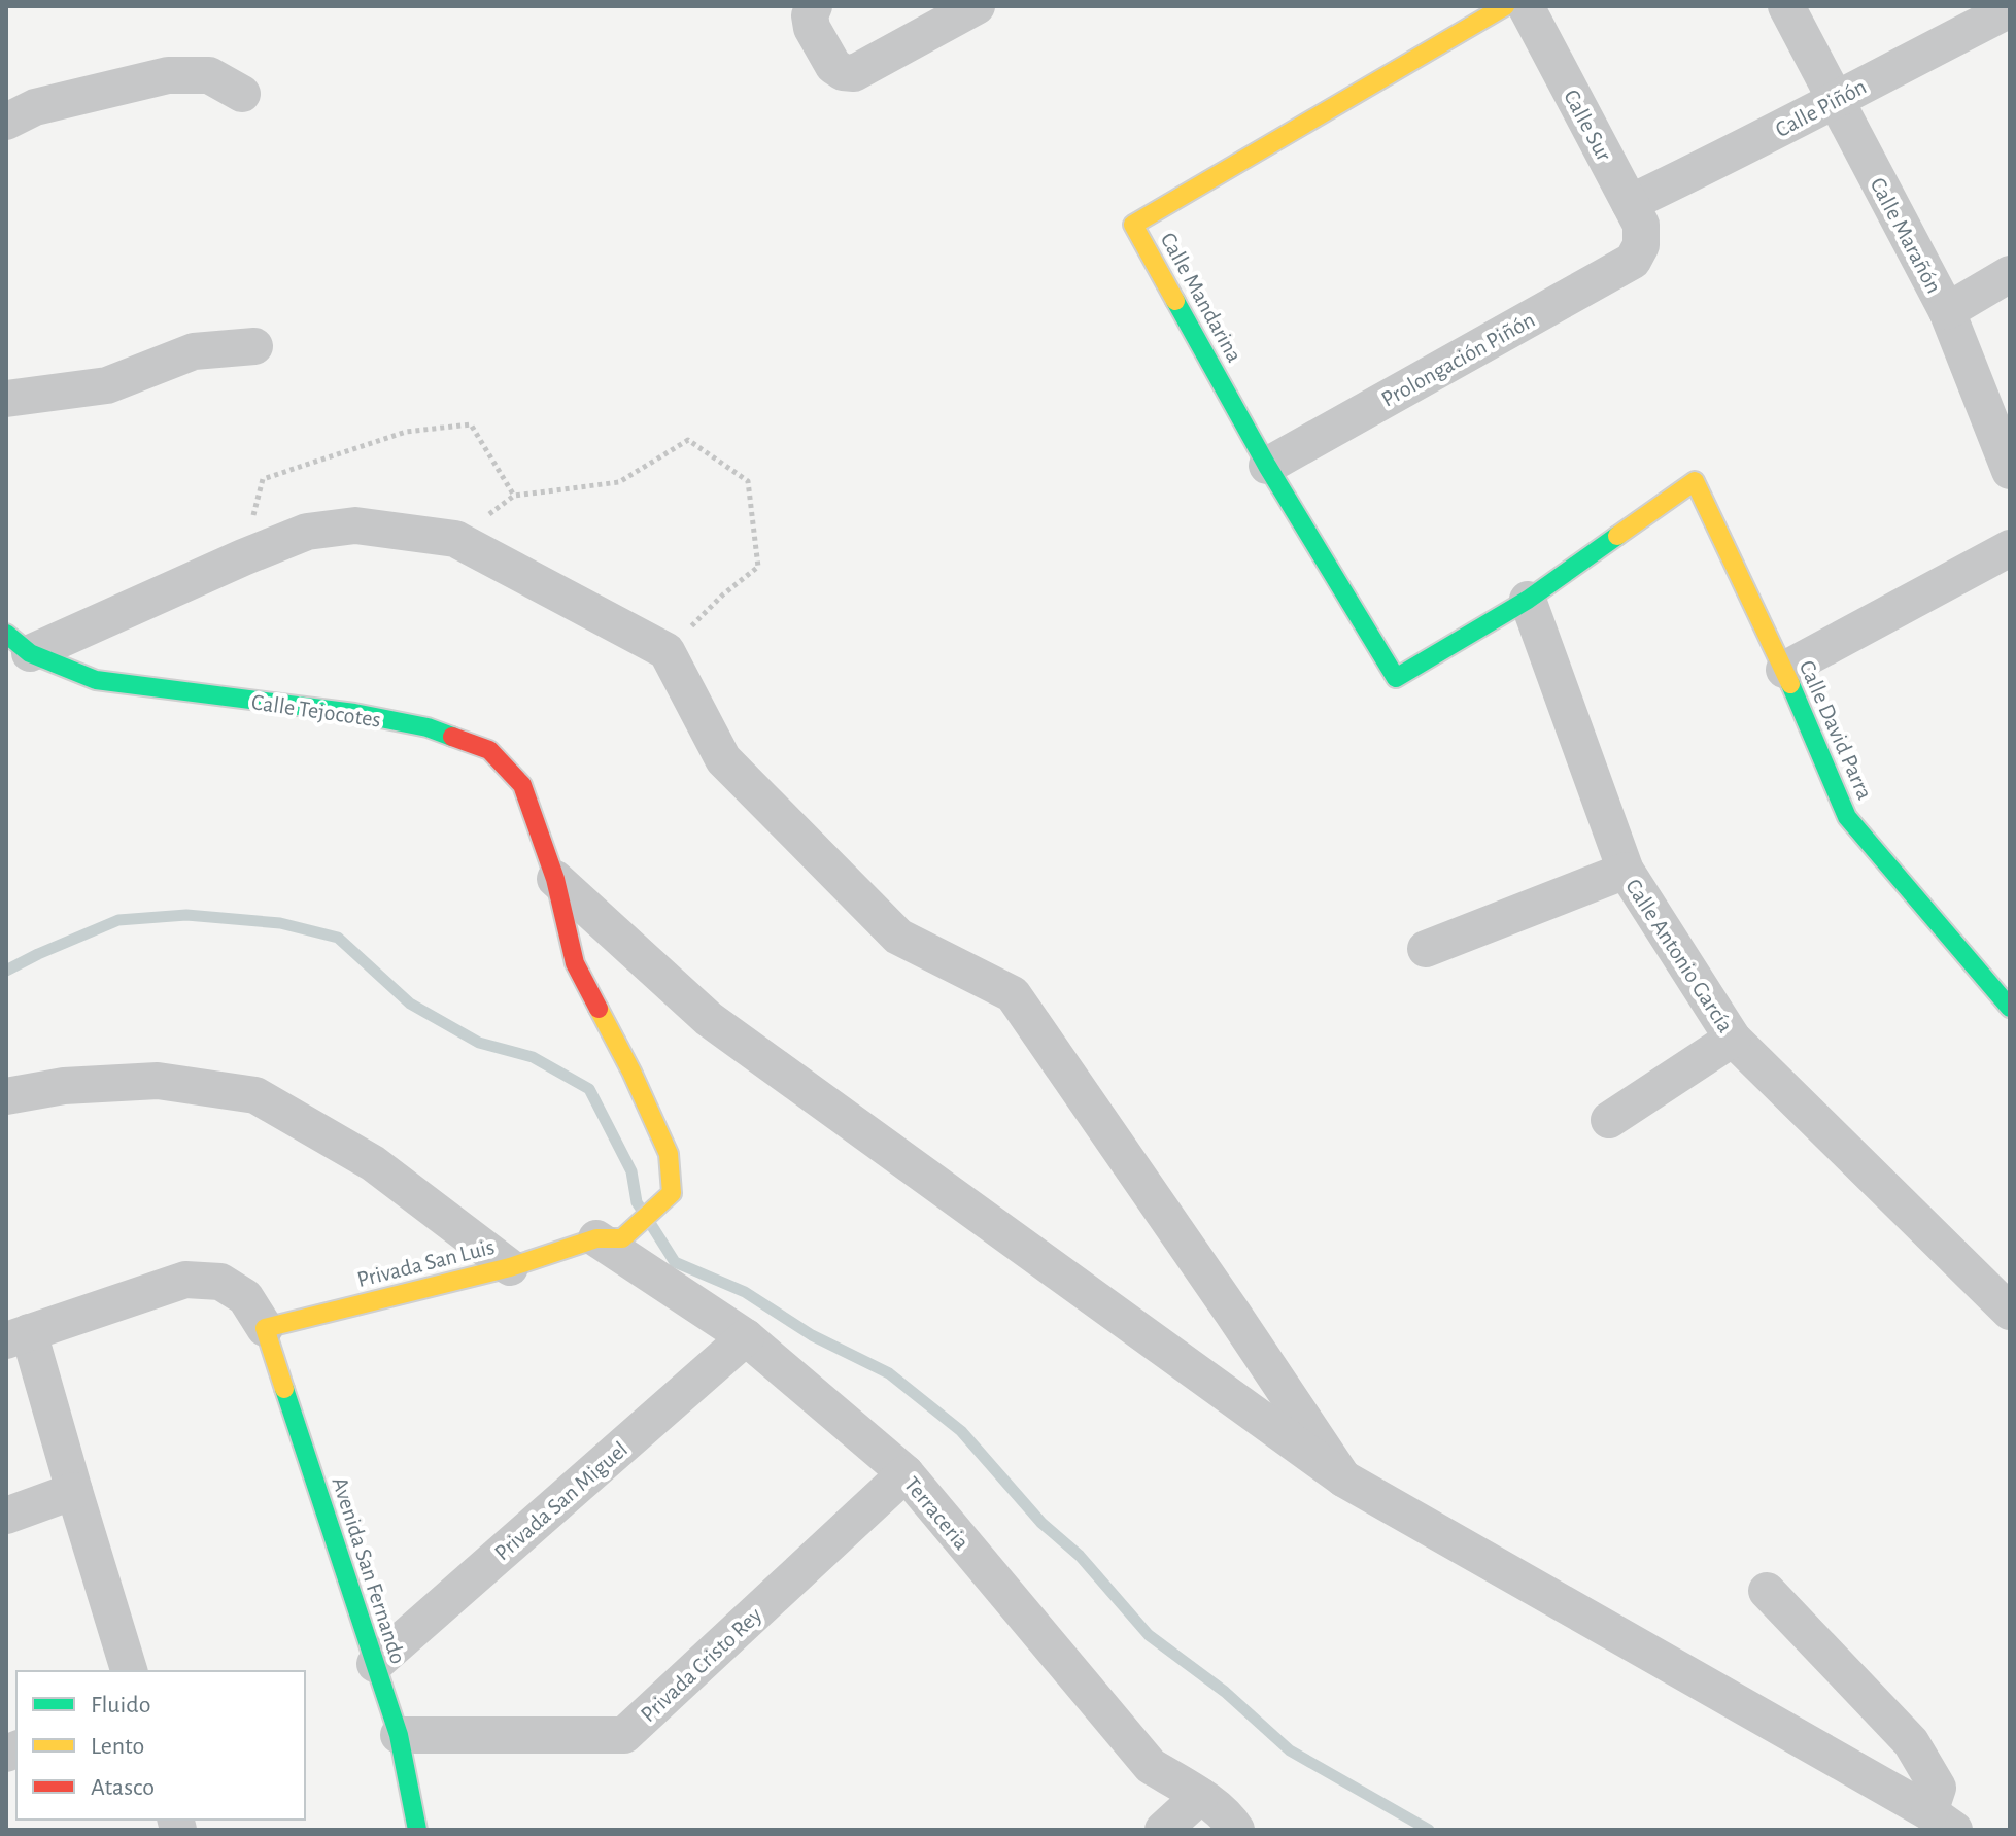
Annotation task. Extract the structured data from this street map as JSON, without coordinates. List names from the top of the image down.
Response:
{
  "streets": {
    "street": [
      "Calle Piñón",
      "Calle Sur",
      "Calle Marañón",
      "Calle Mandarina",
      "Prolongación Piñón",
      "Calle Tejocotes",
      "Calle David Parra",
      "Calle Antonio García",
      "Privada San Luis",
      "Privada San Miguel",
      "Terraceria",
      "Avenida San Fernando",
      "Privada Cristo Rey"
    ]
  },
  "crossings": [
    ["Calle Piñón", "Calle Sur"],
    ["Calle Piñón", "Calle Marañón"],
    ["Calle Sur", "Prolongación Piñón"],
    ["Calle Mandarina", "Prolongación Piñón"],
    ["Calle Mandarina", "Calle David Parra"],
    ["Calle Mandarina", "Calle Antonio García"],
    ["Calle Tejocotes", "Privada San Luis"],
    ["Calle Tejocotes", "Terraceria"],
    ["Calle David Parra", "Calle Antonio García"],
    ["Privada San Luis", "Terraceria"],
    ["Privada San Luis", "Avenida San Fernando"],
    ["Privada San Miguel", "Terraceria"],
    ["Privada San Miguel", "Avenida San Fernando"],
    ["Terraceria", "Privada Cristo Rey"],
    ["Avenida San Fernando", "Privada Cristo Rey"]
  ],
  "legend": ["Fluido", "Lento", "Atasco"]
}
